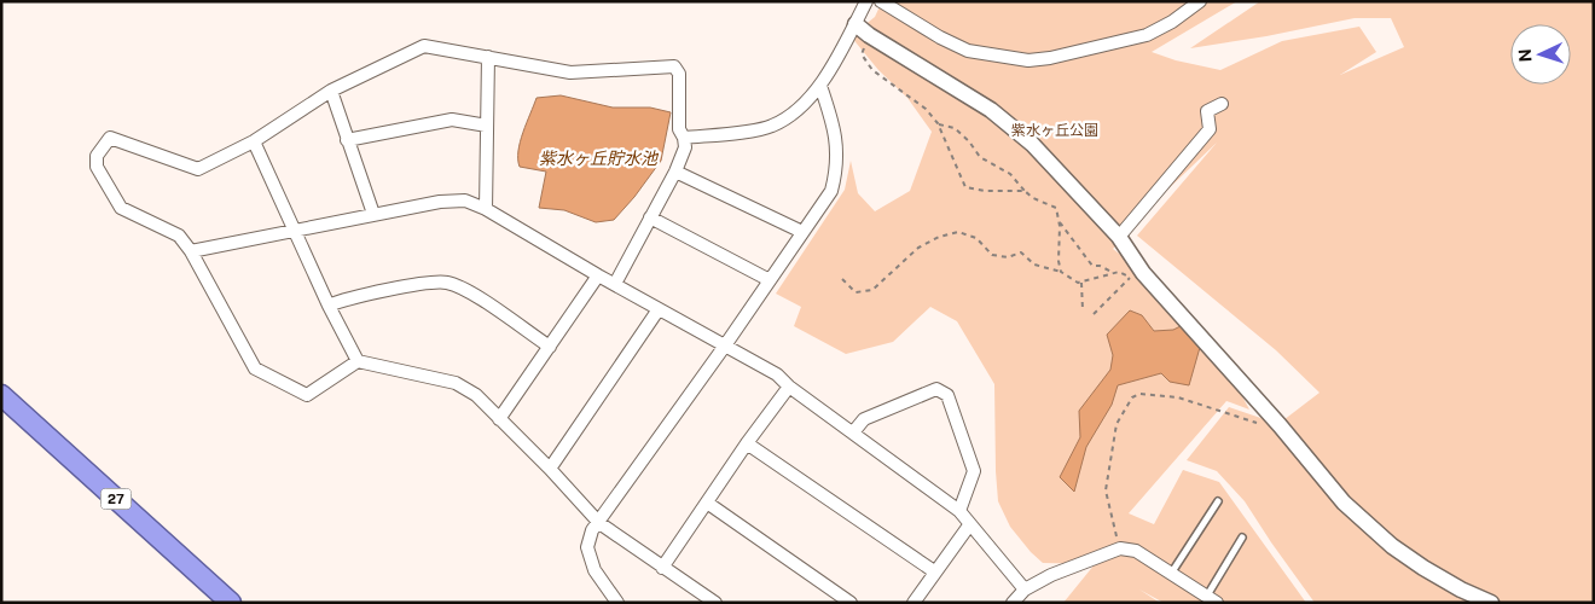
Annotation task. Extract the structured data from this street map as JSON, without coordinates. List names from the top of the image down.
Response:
{
  "streets": {
    "highway": ["27"]
  },
  "water": ["紫水ヶ丘貯水池"],
  "parks": ["紫水ヶ丘公園"],
  "north": "left"
}
